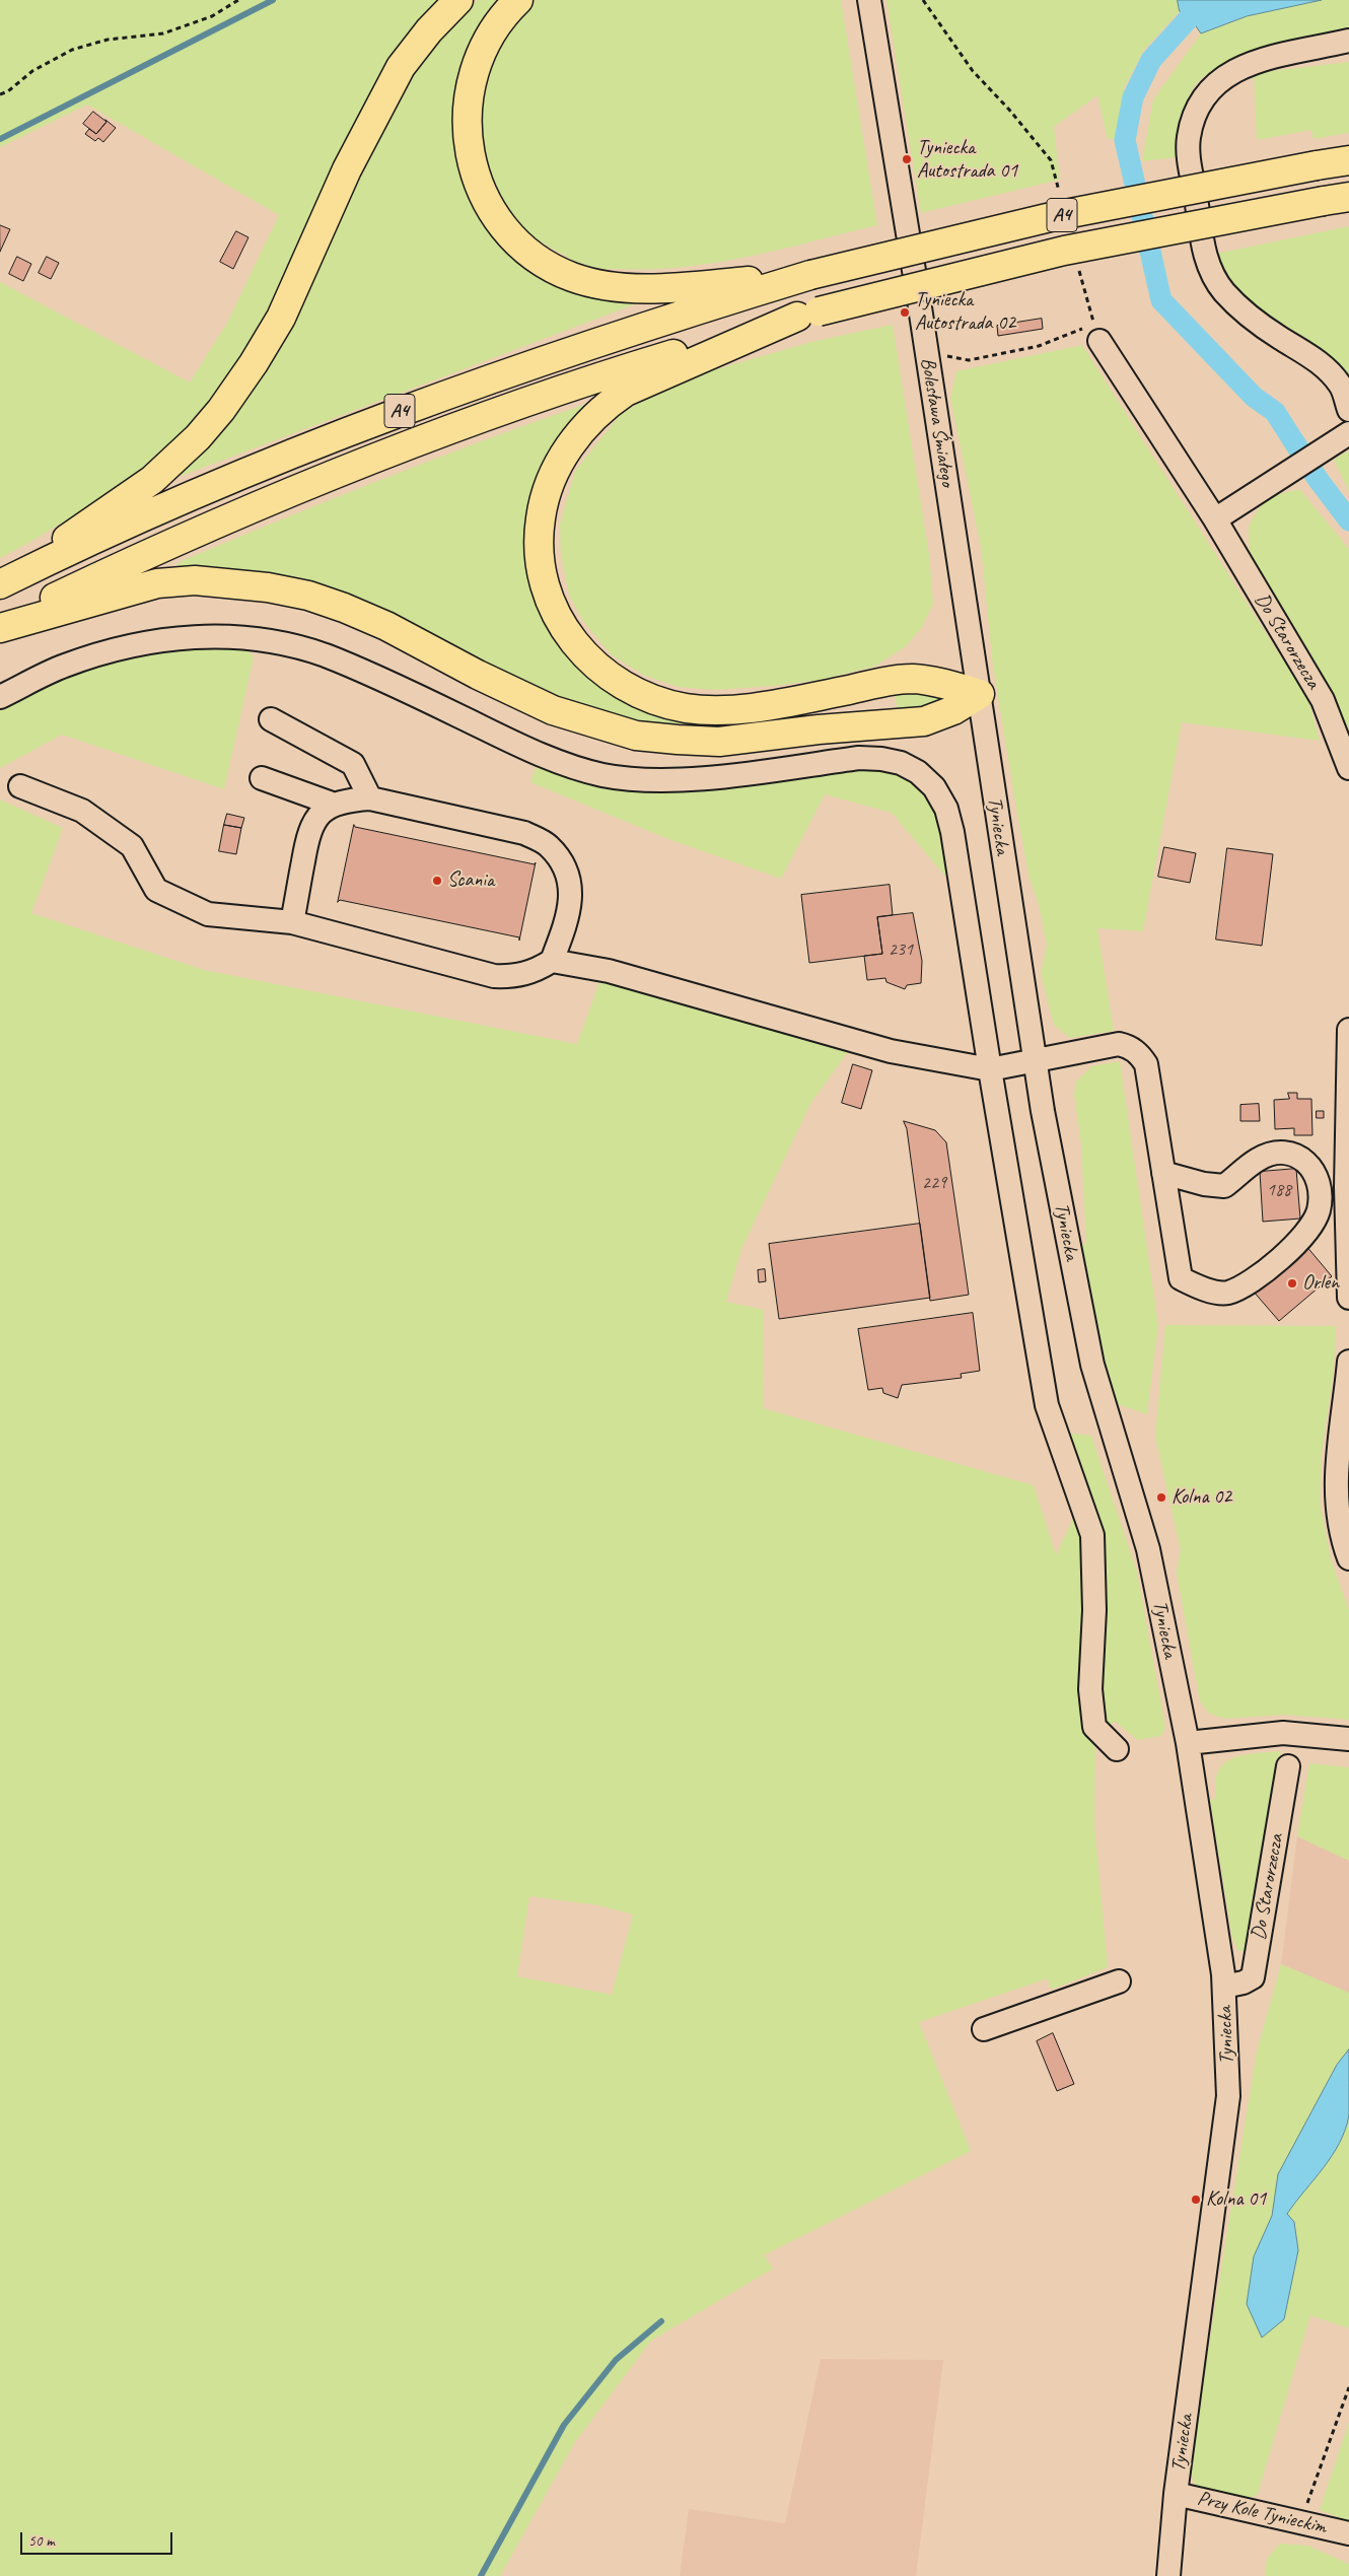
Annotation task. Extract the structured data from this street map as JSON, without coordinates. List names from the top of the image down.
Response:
{
  "streets": {
    "highway": ["A4"],
    "street": [
      "Bolesława Śmiałego",
      "Do Starorzecza",
      "Tyniecka",
      "Przy Kole Tynieckim"
    ]
  },
  "crossings": [
    ["Bolesława Śmiałego", "Tyniecka"],
    ["Do Starorzecza", "Tyniecka"],
    ["Tyniecka", "Przy Kole Tynieckim"]
  ],
  "places": [
    "Tyniecka Autostrada 01",
    "Tyniecka Autostrada 02",
    "Scania",
    "Orlen",
    "Kolna 02",
    "Kolna 01"
  ],
  "house_numbers": ["231", "229", "188"],
  "scale_bar": "50 m"
}
